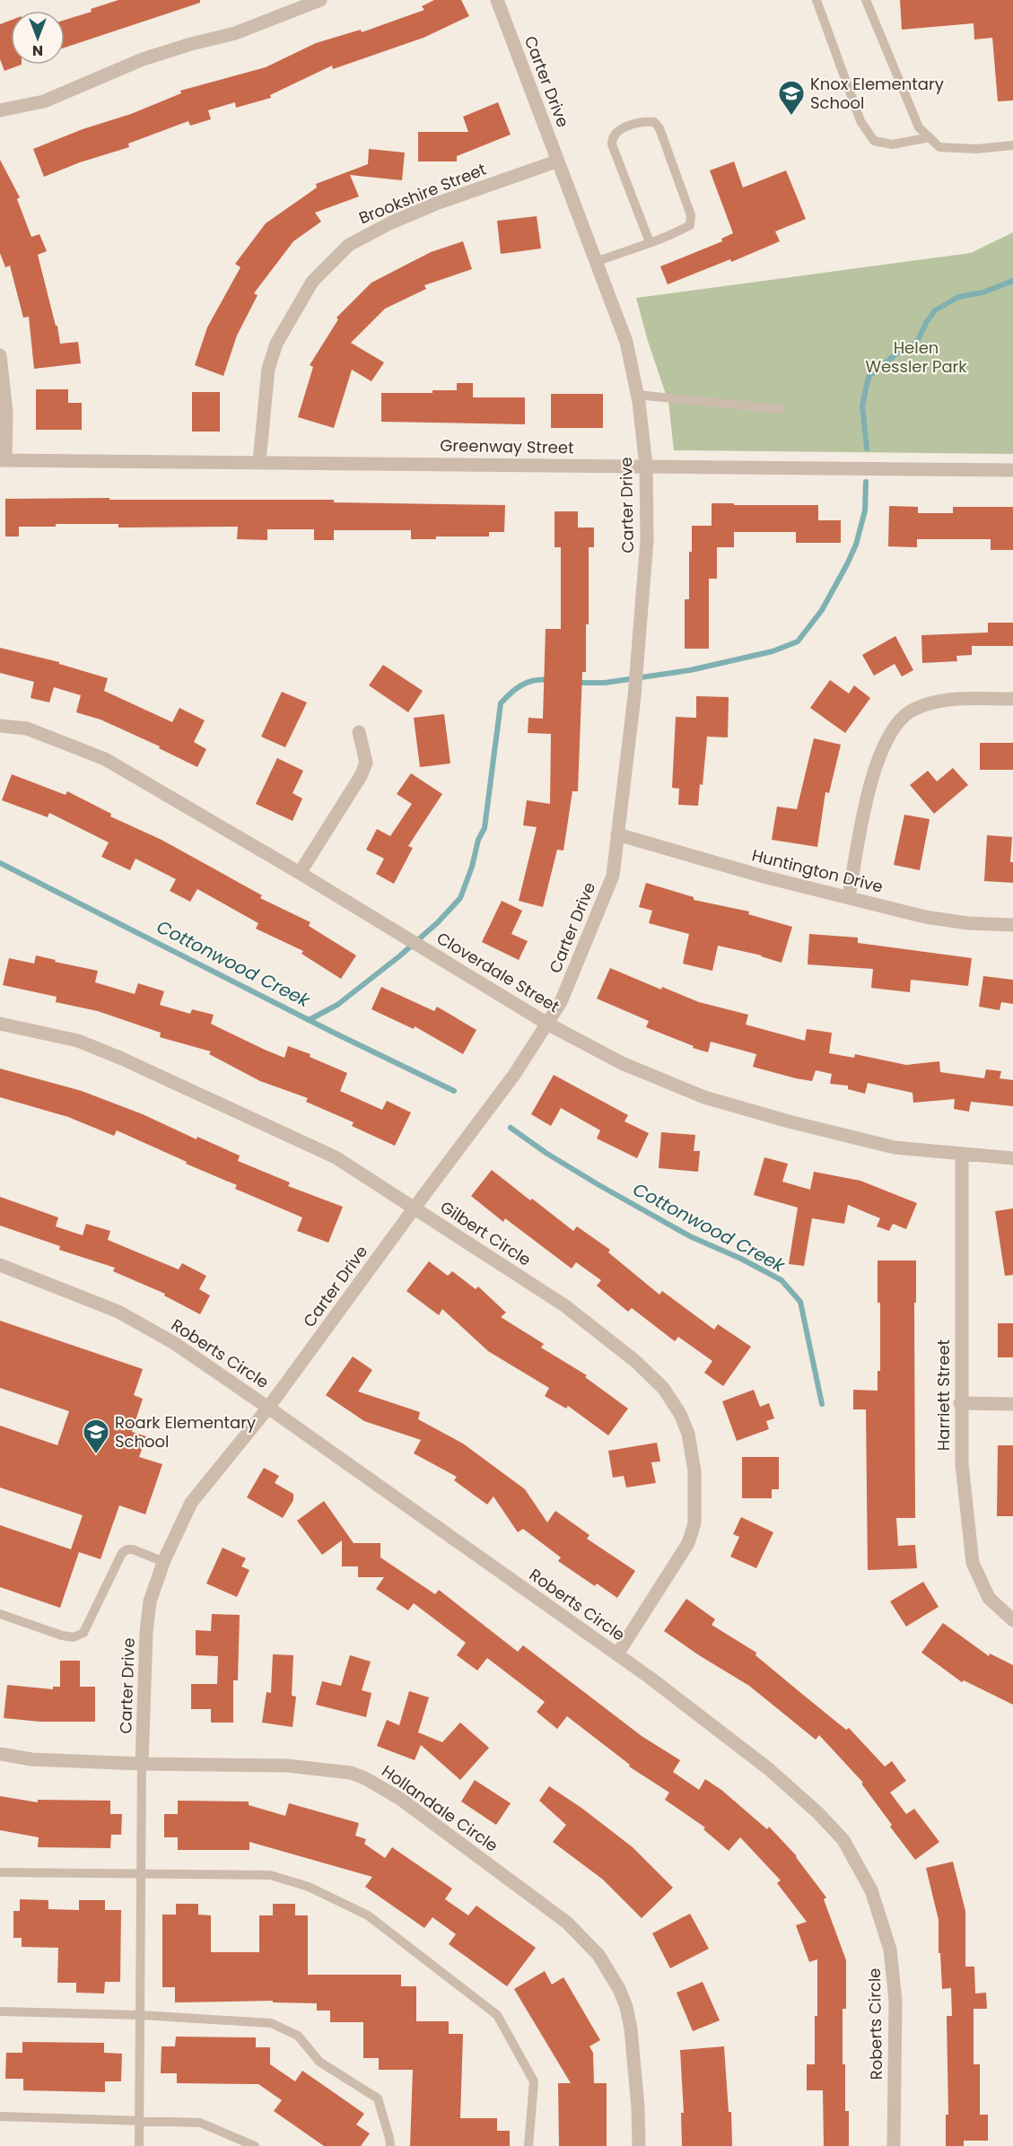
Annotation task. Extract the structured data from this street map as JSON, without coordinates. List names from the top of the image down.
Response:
{
  "streets": {
    "street": [
      "Carter Drive",
      "Brookshire Street",
      "Greenway Street",
      "Huntington Drive",
      "Cloverdale Street",
      "Gilbert Circle",
      "Roberts Circle",
      "Harriett Street",
      "Hollandale Circle"
    ]
  },
  "crossings": [
    ["Carter Drive", "Brookshire Street"],
    ["Carter Drive", "Greenway Street"],
    ["Carter Drive", "Huntington Drive"],
    ["Carter Drive", "Cloverdale Street"],
    ["Carter Drive", "Gilbert Circle"],
    ["Carter Drive", "Roberts Circle"],
    ["Carter Drive", "Hollandale Circle"],
    ["Brookshire Street", "Greenway Street"],
    ["Cloverdale Street", "Harriett Street"],
    ["Gilbert Circle", "Roberts Circle"]
  ],
  "water": ["Cottonwood Creek"],
  "parks": ["Helen Wessler Park"],
  "places": {
    "school or university": ["Knox Elementary School", "Roark Elementary School"]
  },
  "north": "bottom"
}
